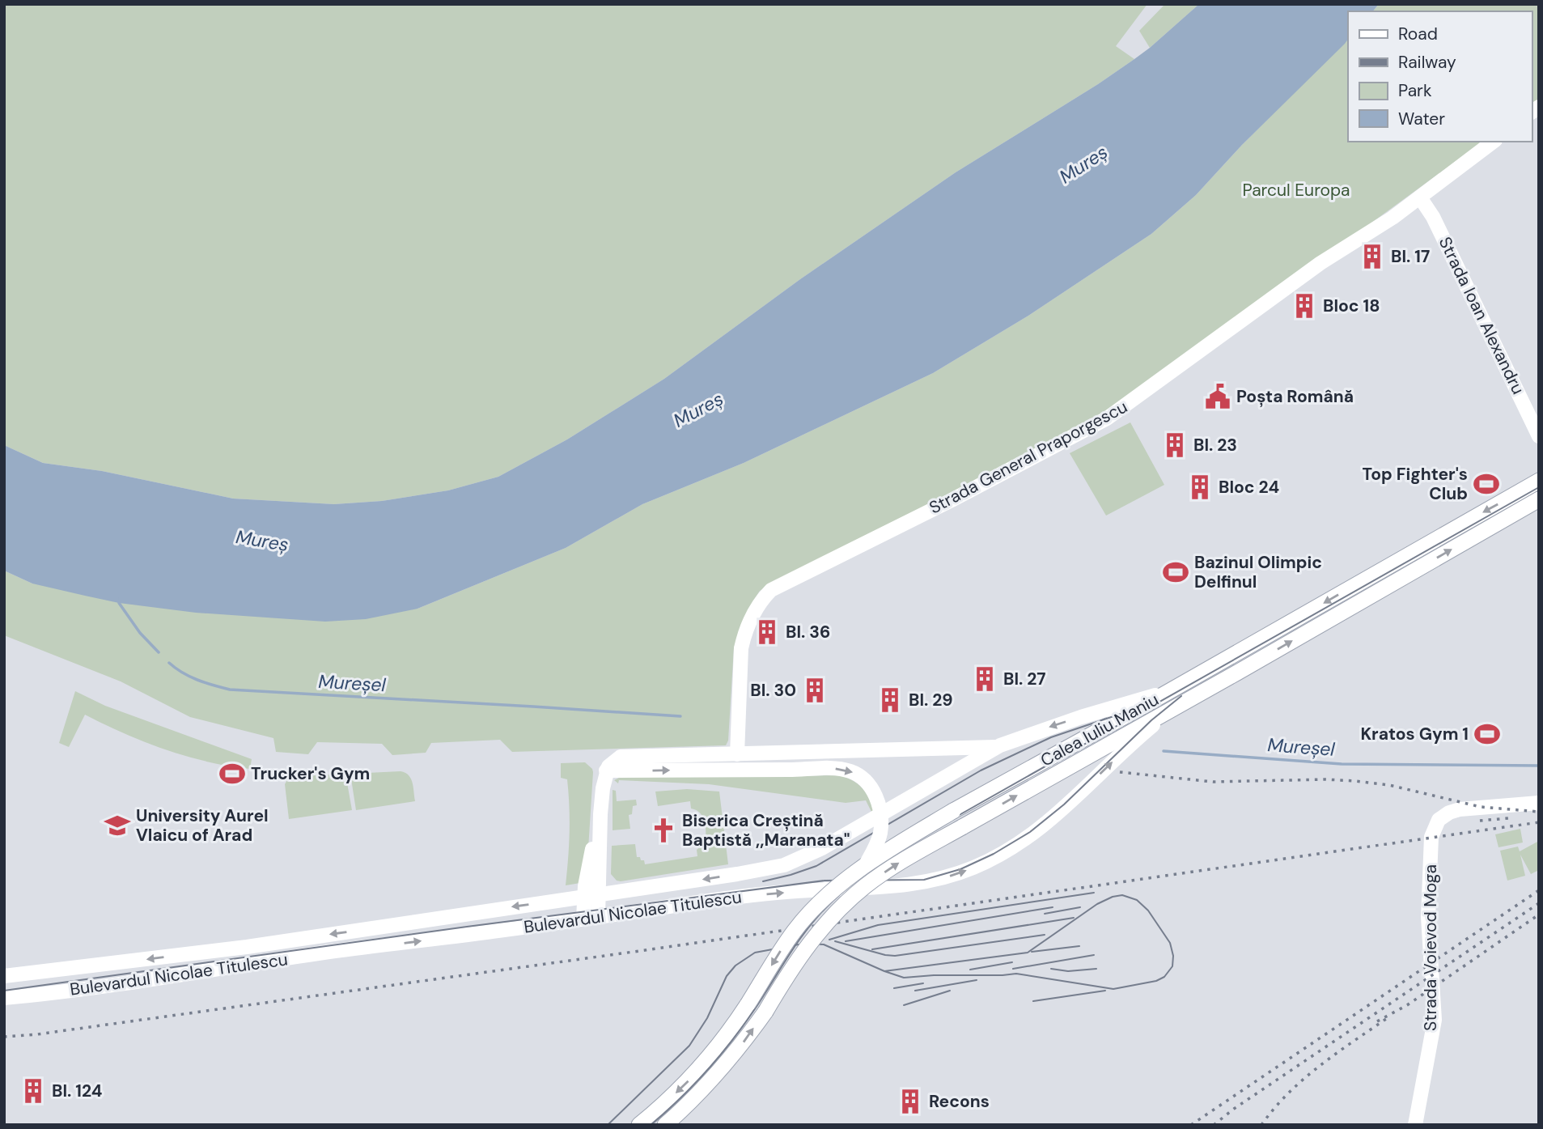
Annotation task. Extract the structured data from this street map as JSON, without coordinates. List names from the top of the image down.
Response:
{
  "streets": {
    "main road": ["Calea Iuliu Maniu"],
    "street": [
      "Strada Ioan Alexandru",
      "Strada General Praporgescu",
      "Bulevardul Nicolae Titulescu",
      "Strada Voievod Moga"
    ]
  },
  "crossings": [
    ["Strada Ioan Alexandru", "Strada General Praporgescu"],
    ["Calea Iuliu Maniu", "Bulevardul Nicolae Titulescu"]
  ],
  "water": ["Mureș", "Mureșel"],
  "parks": ["Parcul Europa"],
  "places": {
    "building": [
      "Bl. 17",
      "Bloc 18",
      "Bl. 23",
      "Bloc 24",
      "Bl. 36",
      "Bl. 27",
      "Bl. 30",
      "Bl. 29",
      "Bl. 124",
      "Recons"
    ],
    "public building": ["Poșta Română"],
    "sports": [
      "Top Fighter's Club",
      "Bazinul Olimpic Delfinul",
      "Kratos Gym 1",
      "Trucker's Gym"
    ],
    "school or university": ["University Aurel Vlaicu of Arad"],
    "church": ["Biserica Creștină Baptistă ,,Maranata\""]
  },
  "legend": [
    "Road",
    "Railway",
    "Park",
    "Water"
  ]
}
